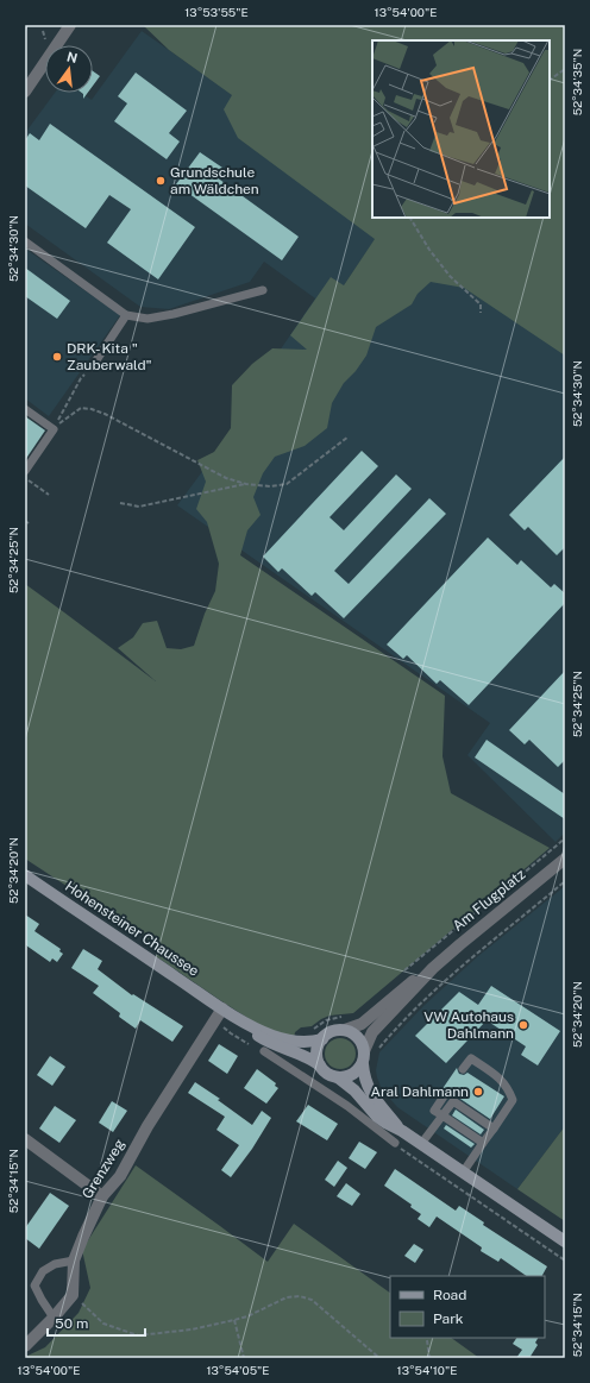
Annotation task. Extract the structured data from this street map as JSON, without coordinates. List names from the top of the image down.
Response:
{
  "streets": {
    "main road": ["Hohensteiner Chaussee"],
    "street": ["Am Flugplatz", "Grenzweg"]
  },
  "crossings": [
    ["Am Flugplatz", "Hohensteiner Chaussee"],
    ["Hohensteiner Chaussee", "Grenzweg"]
  ],
  "places": [
    "Grundschule am Wäldchen",
    "DRK- Kita \" Zauberwald\"",
    "VW Autohaus Dahlmann",
    "Aral Dahlmann"
  ],
  "legend": ["Road", "Park"],
  "scale_bar": "50 m",
  "north": "top",
  "coordinates": [
    "13°53'55\"E",
    "13°54'00\"E",
    "52°34'35\"N",
    "52°34'30\"N",
    "52°34'25\"N",
    "52°34'20\"N",
    "52°34'15\"N",
    "13°54'05\"E",
    "13°54'10\"E"
  ]
}
